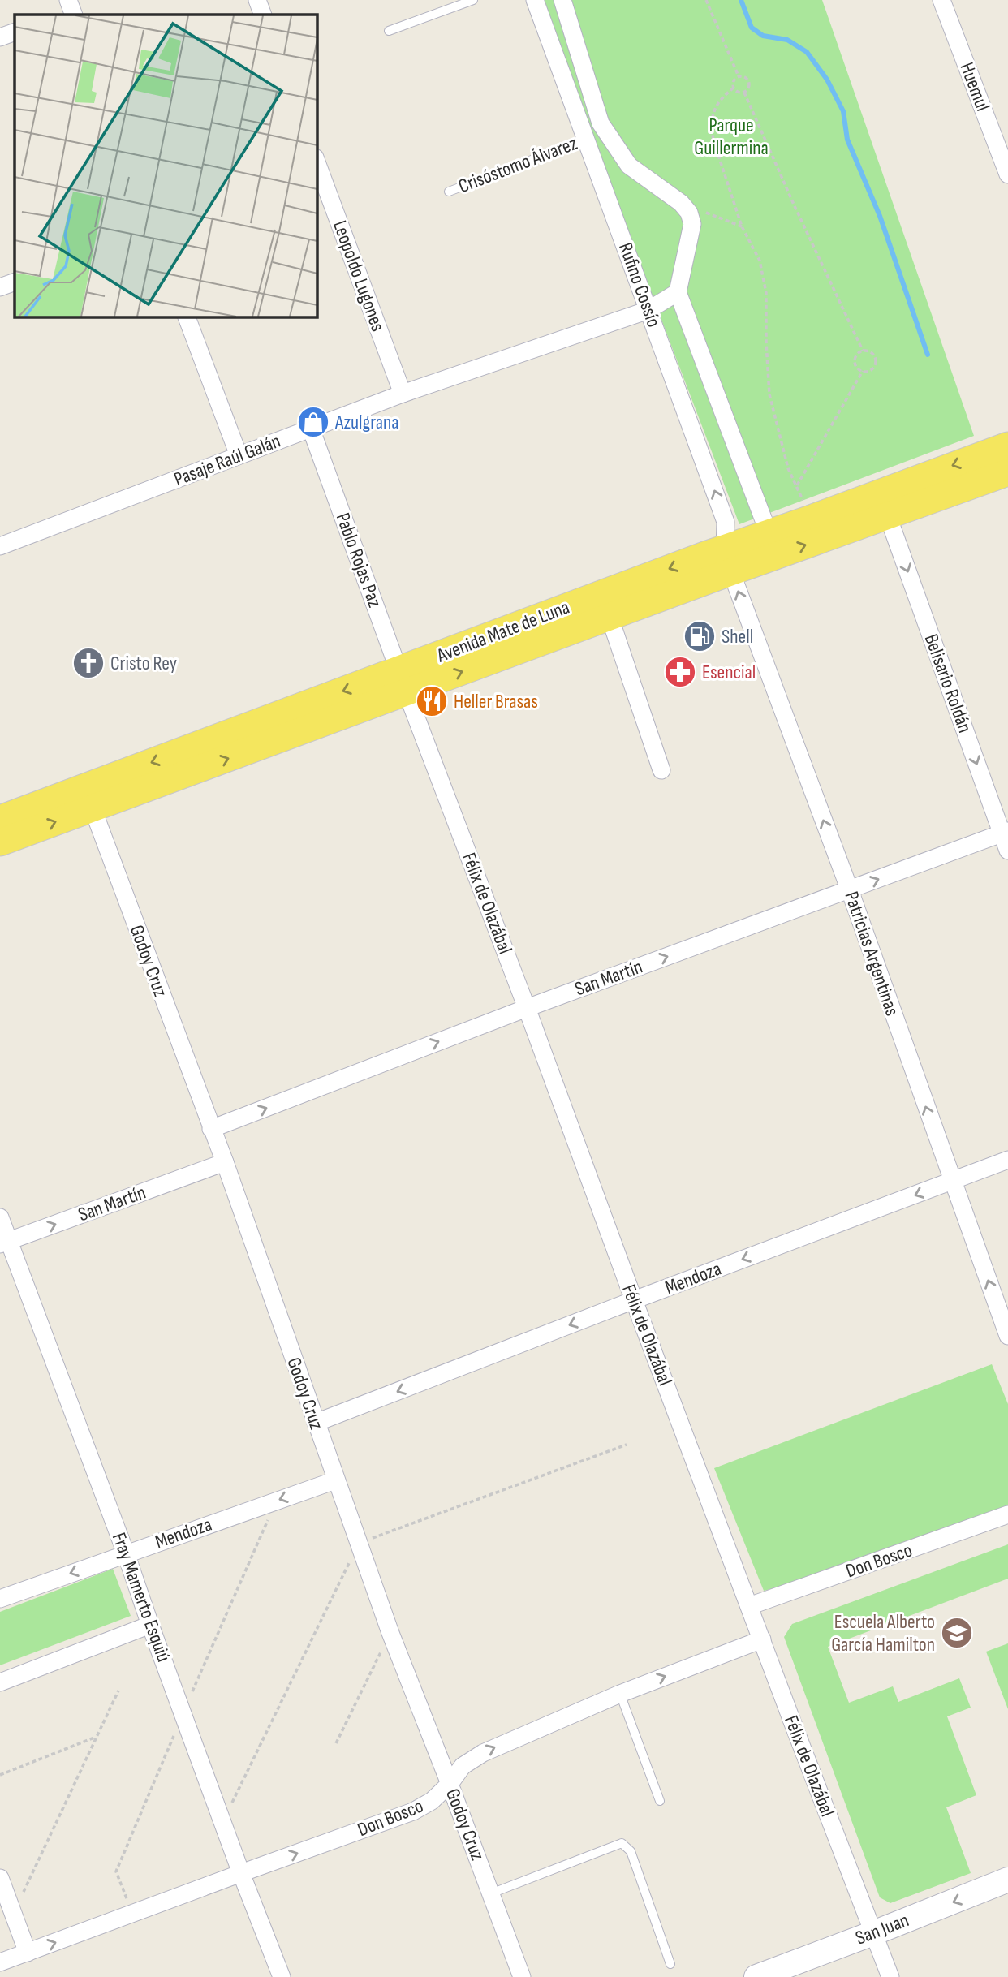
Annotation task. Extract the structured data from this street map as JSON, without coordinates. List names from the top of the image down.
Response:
{
  "streets": {
    "main road": ["Avenida Mate de Luna"],
    "street": [
      "Huemul",
      "Leopoldo Lugones",
      "Rufino Cossío",
      "Pasaje Raúl Galán",
      "Pablo Rojas Paz",
      "Belisario Roldán",
      "Félix de Olazábal",
      "Patricias Argentinas",
      "Godoy Cruz",
      "San Martín",
      "Mendoza",
      "Don Bosco",
      "Fray Mamerto Esquiú",
      "San Juan"
    ],
    "lane": ["Crisóstomo Álvarez"]
  },
  "crossings": [
    ["Crisóstomo Álvarez", "Rufino Cossío"],
    ["Leopoldo Lugones", "Pasaje Raúl Galán"],
    ["Rufino Cossío", "Pasaje Raúl Galán"],
    ["Rufino Cossío", "Avenida Mate de Luna"],
    ["Rufino Cossío", "Patricias Argentinas"],
    ["Pasaje Raúl Galán", "Pablo Rojas Paz"],
    ["Pablo Rojas Paz", "Avenida Mate de Luna"],
    ["Pablo Rojas Paz", "Félix de Olazábal"],
    ["Avenida Mate de Luna", "Belisario Roldán"],
    ["Avenida Mate de Luna", "Félix de Olazábal"],
    ["Avenida Mate de Luna", "Patricias Argentinas"],
    ["Avenida Mate de Luna", "Godoy Cruz"],
    ["Belisario Roldán", "San Martín"],
    ["Félix de Olazábal", "San Martín"],
    ["Félix de Olazábal", "Mendoza"],
    ["Félix de Olazábal", "Don Bosco"],
    ["Félix de Olazábal", "San Juan"],
    ["Patricias Argentinas", "San Martín"],
    ["Patricias Argentinas", "Mendoza"],
    ["Godoy Cruz", "San Martín"],
    ["Godoy Cruz", "Mendoza"],
    ["Godoy Cruz", "Don Bosco"],
    ["San Martín", "Fray Mamerto Esquiú"],
    ["Mendoza", "Fray Mamerto Esquiú"],
    ["Don Bosco", "Fray Mamerto Esquiú"]
  ],
  "one_way": [
    "Belisario Roldán",
    "Patricias Argentinas",
    "San Martín",
    "Mendoza",
    "Don Bosco",
    "San Juan"
  ],
  "parks": ["Parque Guillermina"],
  "places": {
    "shop": ["Azulgrana"],
    "fuel station": ["Shell"],
    "church": ["Cristo Rey"],
    "pharmacy": ["Esencial"],
    "restaurant": ["Heller Brasas"],
    "school or university": ["Escuela Alberto García Hamilton"]
  }
}
